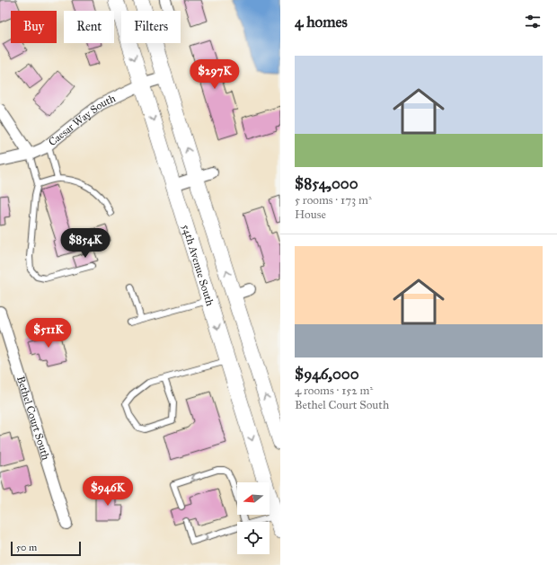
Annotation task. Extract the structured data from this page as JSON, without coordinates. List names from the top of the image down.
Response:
{
  "streets": {
    "main road": ["54th Avenue South"],
    "street": ["Caesar Way South", "Bethel Court South"]
  },
  "crossings": [
    ["Caesar Way South", "54th Avenue South"]
  ],
  "scale_bar": "50 m",
  "north": "left",
  "page": {
    "heading": "4 homes",
    "chip": ["Buy", "Rent", "Filters"],
    "list": [
      {
        "name": "$854,000",
        "note": "5 rooms · 173 m² · House"
      },
      {
        "name": "$946,000",
        "note": "4 rooms · 152 m² · Bethel Court South"
      }
    ],
    "price": [
      "$297K",
      "$854K",
      "$511K",
      "$946K"
    ],
    "scale": "50 m"
  }
}
